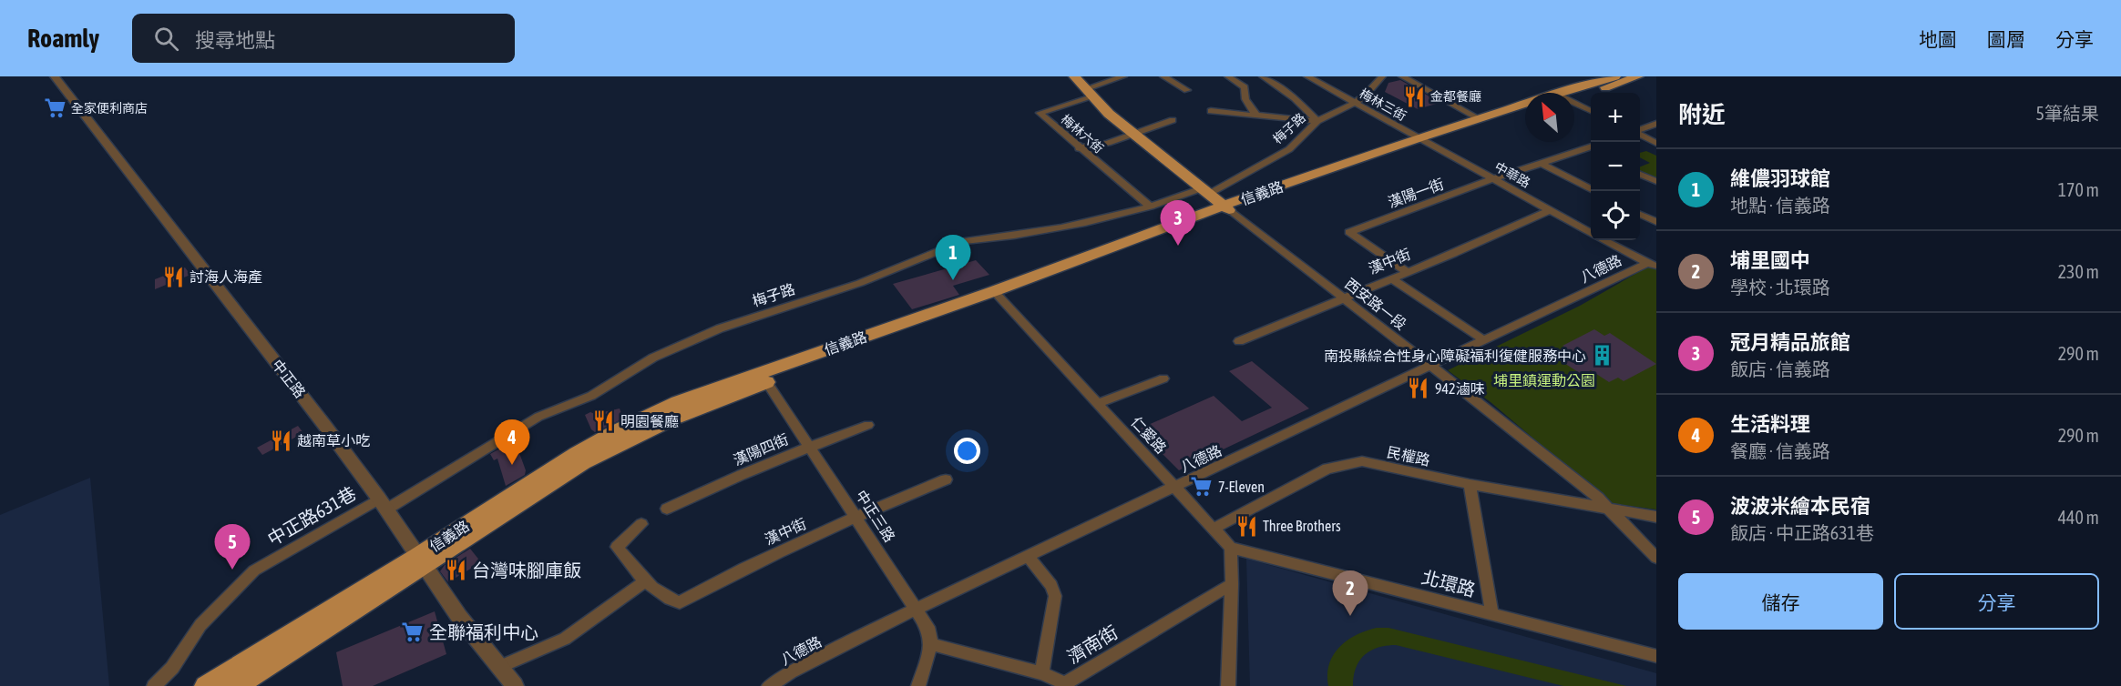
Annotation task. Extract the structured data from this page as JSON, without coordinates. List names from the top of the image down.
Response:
{
  "streets": {
    "main road": ["信義路", "西安路一段"],
    "street": [
      "梅林三街",
      "梅子路",
      "梅林六街",
      "中華路",
      "漢陽一街",
      "漢中街",
      "八德路",
      "中正路",
      "仁愛路",
      "漢陽四街",
      "民權路",
      "中正路631巷",
      "中正三路",
      "北環路",
      "濟南街"
    ]
  },
  "crossings": [
    ["梅林三街", "梅子路"],
    ["梅林三街", "中華路"],
    ["梅林三街", "信義路"],
    ["梅子路", "梅林六街"],
    ["梅子路", "西安路一段"],
    ["梅子路", "中正路"],
    ["梅子路", "中正路631巷"],
    ["梅林六街", "西安路一段"],
    ["中華路", "信義路"],
    ["中華路", "漢陽一街"],
    ["中華路", "漢中街"],
    ["中華路", "八德路"],
    ["信義路", "西安路一段"],
    ["信義路", "中正路"],
    ["信義路", "仁愛路"],
    ["信義路", "中正三路"],
    ["漢陽一街", "漢中街"],
    ["漢中街", "西安路一段"],
    ["漢中街", "中正三路"],
    ["八德路", "西安路一段"],
    ["八德路", "仁愛路"],
    ["八德路", "中正三路"],
    ["西安路一段", "民權路"],
    ["中正路", "中正路631巷"],
    ["仁愛路", "民權路"],
    ["仁愛路", "北環路"],
    ["漢陽四街", "中正三路"],
    ["中正三路", "濟南街"]
  ],
  "parks": ["埔里鎮運動公園"],
  "places": {
    "restaurant": [
      "金都餐廳",
      "討海人海產",
      "942滷味",
      "明園餐廳",
      "越南草小吃",
      "Three Brothers",
      "台灣味腳庫飯"
    ],
    "supermarket": ["全家便利商店", "7-Eleven", "全聯福利中心"],
    "building": ["南投縣綜合性身心障礙福利復健服務中心"]
  },
  "north": "top left",
  "page": {
    "header": "Roamly",
    "search": "搜尋地點",
    "nav": ["地圖", "圖層", "分享"],
    "heading": ["附近", "5筆結果"],
    "map_buttons": ["+", "−"],
    "list": [
      {
        "mark": "1",
        "name": "維儂羽球館",
        "note": "地點 · 信義路",
        "value": "170 m"
      },
      {
        "mark": "2",
        "name": "埔里國中",
        "note": "學校 · 北環路",
        "value": "230 m"
      },
      {
        "mark": "3",
        "name": "冠月精品旅館",
        "note": "飯店 · 信義路",
        "value": "290 m"
      },
      {
        "mark": "4",
        "name": "生活料理",
        "note": "餐廳 · 信義路",
        "value": "290 m"
      },
      {
        "mark": "5",
        "name": "波波米繪本民宿",
        "note": "飯店 · 中正路631巷",
        "value": "440 m"
      }
    ],
    "pins": [
      "3",
      "1",
      "4",
      "5",
      "2"
    ],
    "buttons": ["儲存", "分享"]
  }
}
